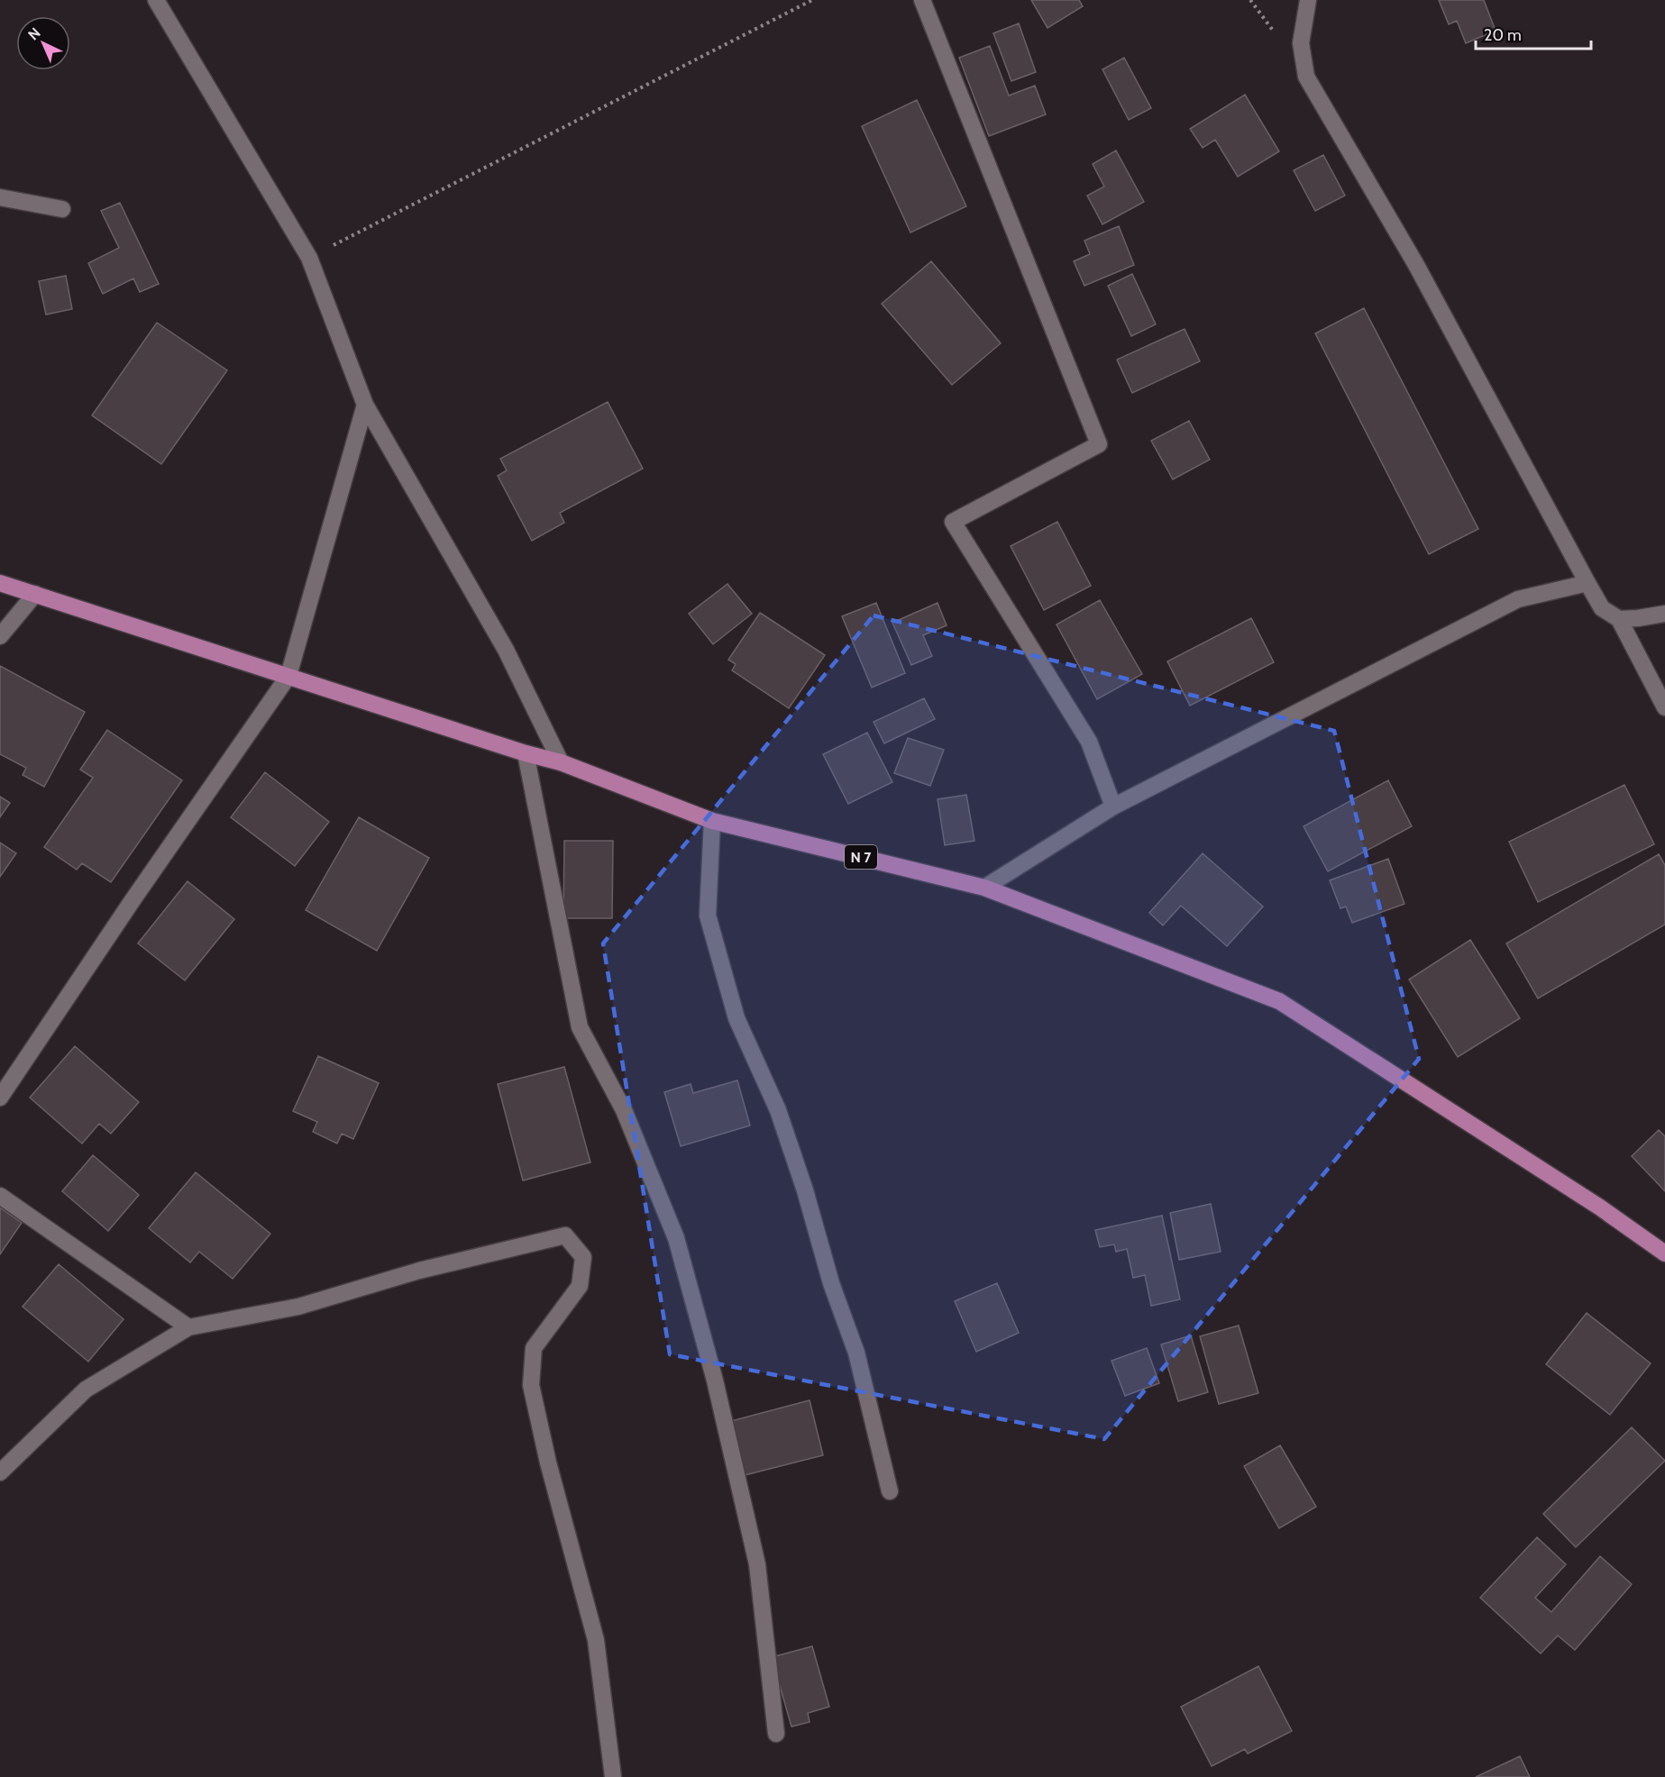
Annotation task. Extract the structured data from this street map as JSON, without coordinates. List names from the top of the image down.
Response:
{
  "streets": {
    "main road": ["N 7"]
  },
  "scale_bar": "20 m",
  "north": "top left"
}
